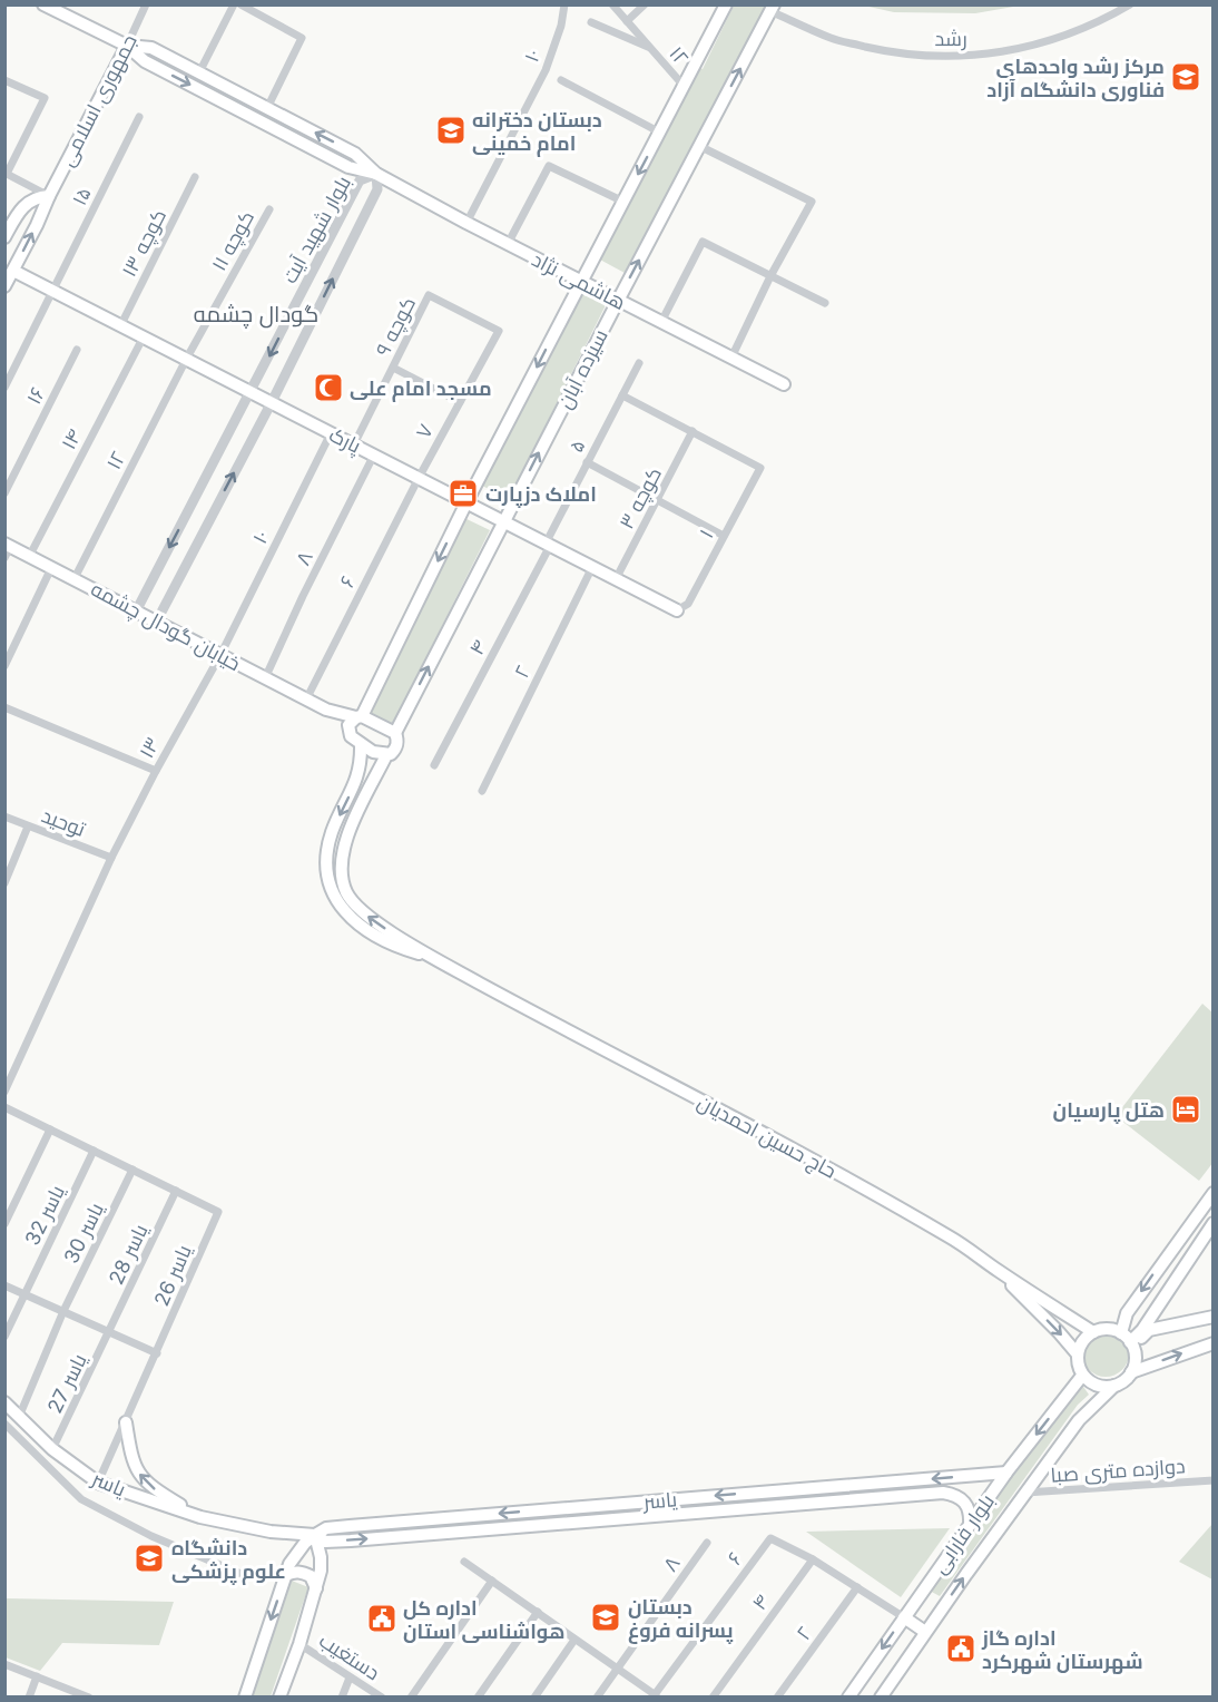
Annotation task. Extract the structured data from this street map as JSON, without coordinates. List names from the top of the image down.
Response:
{
  "streets": {
    "main road": [
      "جمهوری اسلامی",
      "هاشمی نژاد",
      "سیزده آبان",
      "پارک",
      "خیابان گودال چشمه",
      "حاج حسین احمدیان",
      "یاسر",
      "بلوار فارابی"
    ],
    "street": [
      "رشد",
      "۱۰",
      "۱۲",
      "۱۵",
      "بلوار شهید آیت",
      "کوچه ۱۱",
      "کوچه ۱۳",
      "کوچه ۹",
      "۱۶",
      "۷",
      "۱۴",
      "۵",
      "کوچه ۳",
      "۱",
      "۸",
      "۶",
      "۴",
      "۲",
      "۱۳",
      "توحید",
      "یاسر 32",
      "یاسر 30",
      "یاسر 28",
      "یاسر 26",
      "یاسر 27",
      "دوازده متری صبا",
      "دستغیب"
    ]
  },
  "crossings": [
    ["رشد", "سیزده آبان"],
    ["۱۰", "هاشمی نژاد"],
    ["۱۰", "سیزده آبان"],
    ["۱۰", "پارک"],
    ["۱۰", "خیابان گودال چشمه"],
    ["۱۰", "۱۳"],
    ["۱۲", "کوچه ۱۱"],
    ["۱۲", "سیزده آبان"],
    ["۱۲", "پارک"],
    ["۱۲", "خیابان گودال چشمه"],
    ["جمهوری اسلامی", "هاشمی نژاد"],
    ["جمهوری اسلامی", "پارک"],
    ["۱۵", "پارک"],
    ["بلوار شهید آیت", "هاشمی نژاد"],
    ["بلوار شهید آیت", "پارک"],
    ["بلوار شهید آیت", "خیابان گودال چشمه"],
    ["کوچه ۱۱", "پارک"],
    ["کوچه ۱۳", "پارک"],
    ["هاشمی نژاد", "سیزده آبان"],
    ["کوچه ۹", "۷"],
    ["کوچه ۹", "پارک"],
    ["سیزده آبان", "پارک"],
    ["سیزده آبان", "حاج حسین احمدیان"],
    ["۷", "پارک"],
    ["۷", "۶"],
    ["۱۴", "پارک"],
    ["۱۴", "خیابان گودال چشمه"],
    ["پارک", "۵"],
    ["پارک", "کوچه ۳"],
    ["پارک", "۱"],
    ["پارک", "۸"],
    ["پارک", "۶"],
    ["پارک", "۴"],
    ["پارک", "۲"],
    ["۵", "۴"],
    ["کوچه ۳", "۱"],
    ["۸", "خیابان گودال چشمه"],
    ["۶", "خیابان گودال چشمه"],
    ["۶", "۴"],
    ["خیابان گودال چشمه", "۱۳"],
    ["۱۳", "توحید"],
    ["حاج حسین احمدیان", "بلوار فارابی"],
    ["یاسر 30", "یاسر"],
    ["یاسر 28", "یاسر 26"],
    ["یاسر 28", "یاسر 27"],
    ["یاسر 26", "یاسر"],
    ["یاسر 27", "یاسر"],
    ["دوازده متری صبا", "بلوار فارابی"],
    ["یاسر", "بلوار فارابی"]
  ],
  "districts": ["گودال چشمه"],
  "places": {
    "school or university": [
      "مرکز رشد واحدهای فناوری دانشگاه آزاد",
      "دبستان دخترانه امام خمینی",
      "دانشگاه علوم پزشکی",
      "دبستان پسرانه فروغ"
    ],
    "mosque": ["مسجد امام علی"],
    "office": ["املاک دزپارت"],
    "hotel": ["هتل پارسیان"],
    "public building": ["اداره کل هواشناسی استان", "اداره گاز شهرستان شهرکرد"]
  }
}
